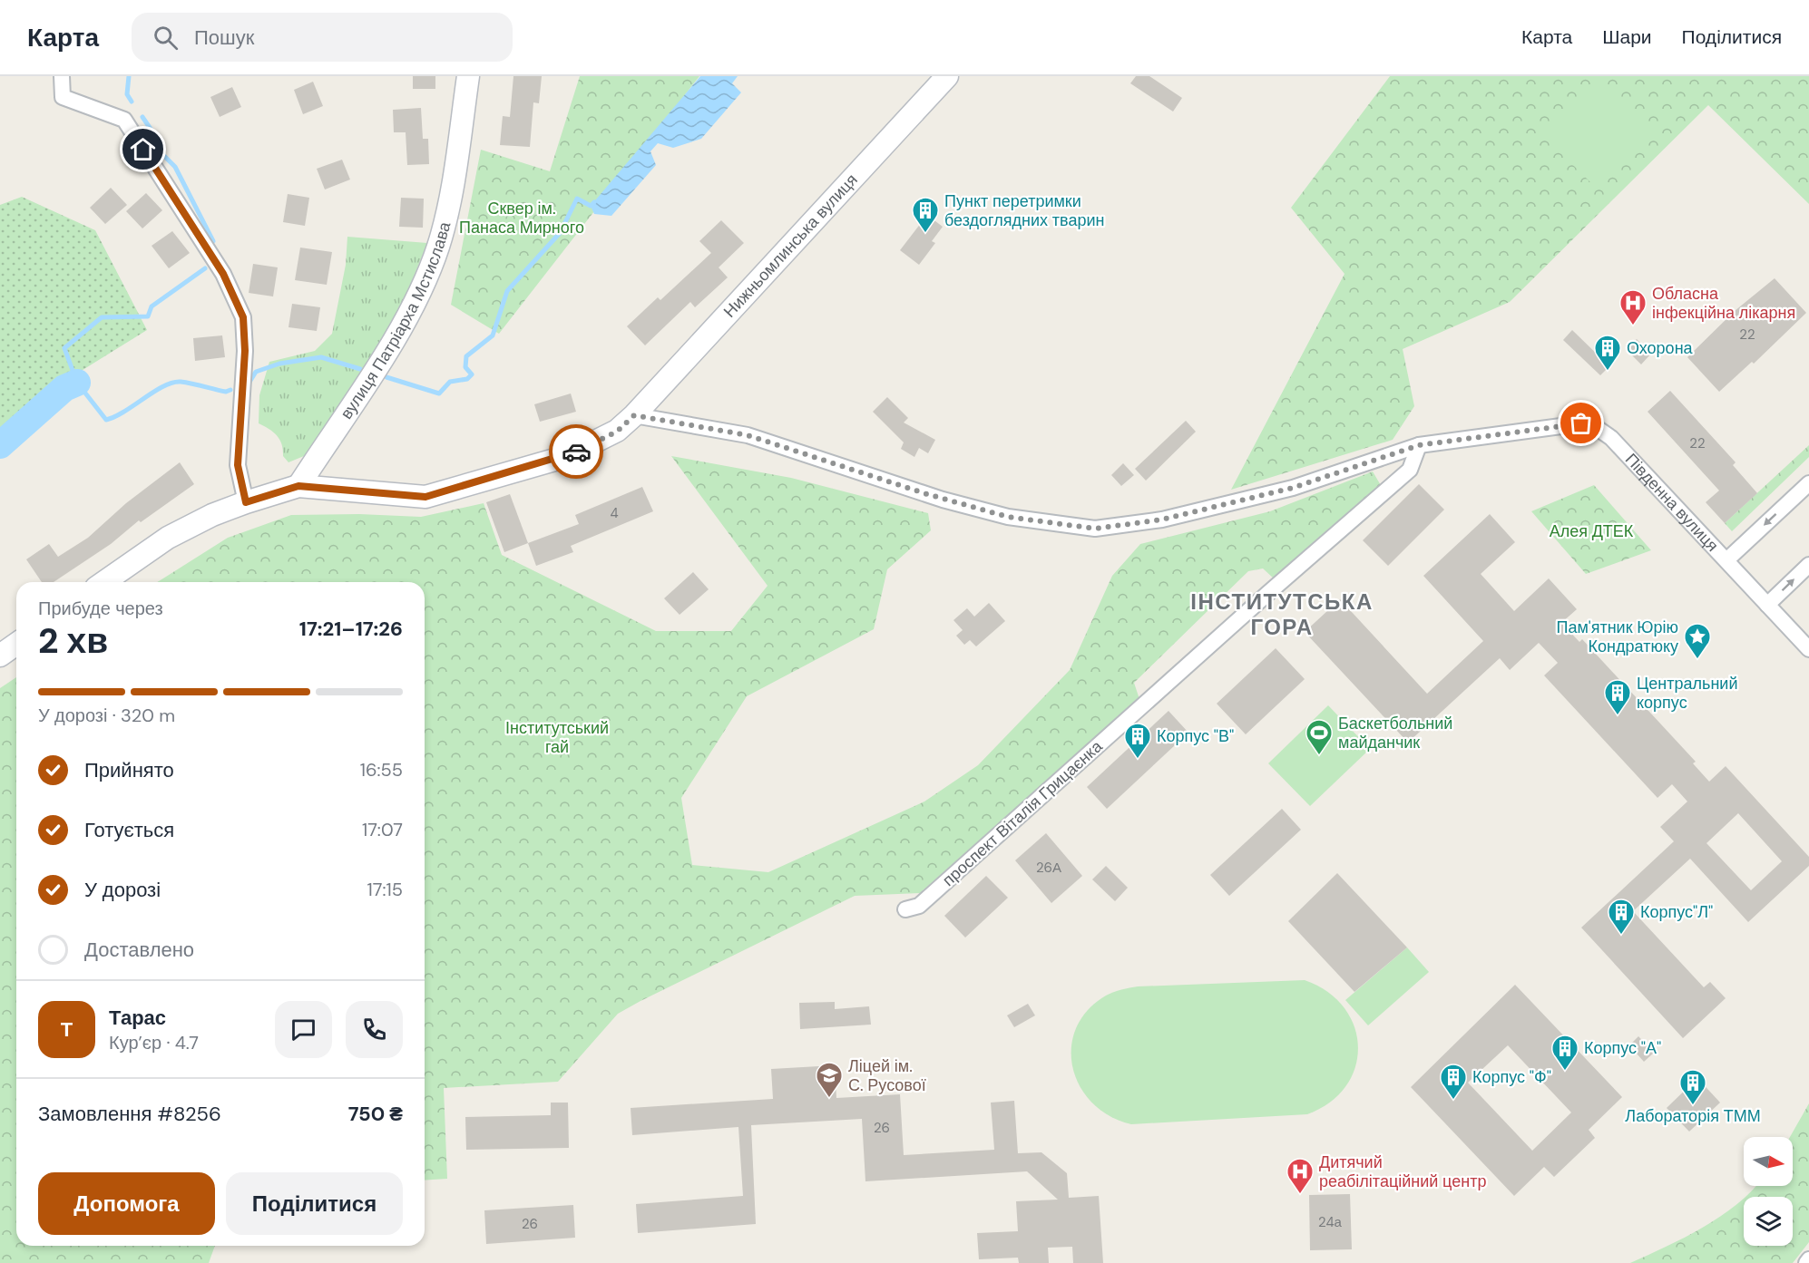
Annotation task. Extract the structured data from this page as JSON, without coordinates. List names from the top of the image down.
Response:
{
  "streets": {
    "main road": ["Нижньомлинська вулиця", "вулиця Патріарха Мстислава"],
    "street": ["Південна вулиця", "проспект Віталія Грицаєнка"]
  },
  "crossings": [
    ["Нижньомлинська вулиця", "Південна вулиця"],
    ["Південна вулиця", "проспект Віталія Грицаєнка"]
  ],
  "districts": ["ІНСТИТУТСЬКА ГОРА"],
  "parks": ["Сквер ім. Панаса Мирного", "Алея ДТЕК", "Інститутський гай"],
  "places": {
    "building": [
      "Пункт перетримки бездоглядних тварин",
      "Охорона",
      "Центральний корпус",
      "Корпус \"В\"",
      "Корпус\"Л\"",
      "Корпус \"А\"",
      "Корпус \"Ф\"",
      "Лабораторія ТММ"
    ],
    "hospital": ["Обласна інфекційна лікарня", "Дитячий реабілітаційний центр"],
    "place": ["Пам'ятник Юрію Кондратюку"],
    "sports": ["Баскетбольний майданчик"],
    "school or university": ["Ліцей ім. С. Русової"]
  },
  "house_numbers": [
    "22",
    "22",
    "4",
    "26А",
    "26",
    "24а",
    "26"
  ],
  "north": "right",
  "page": {
    "header": "Карта",
    "search": "Пошук",
    "nav": ["Карта", "Шари", "Поділитися"],
    "heading": ["2 хв", "Прибуде через", "17:21–17:26"],
    "panel": [
      "Тарас",
      "Кур’єр · 4.7",
      "Замовлення #8256",
      "750 ₴"
    ],
    "bar": "У дорозі · 320 m",
    "list": [
      ["Прийнято", "16:55"],
      ["Готується", "17:07"],
      ["У дорозі", "17:15"],
      "Доставлено"
    ],
    "round": "Т",
    "buttons": ["Допомога", "Поділитися"]
  }
}
